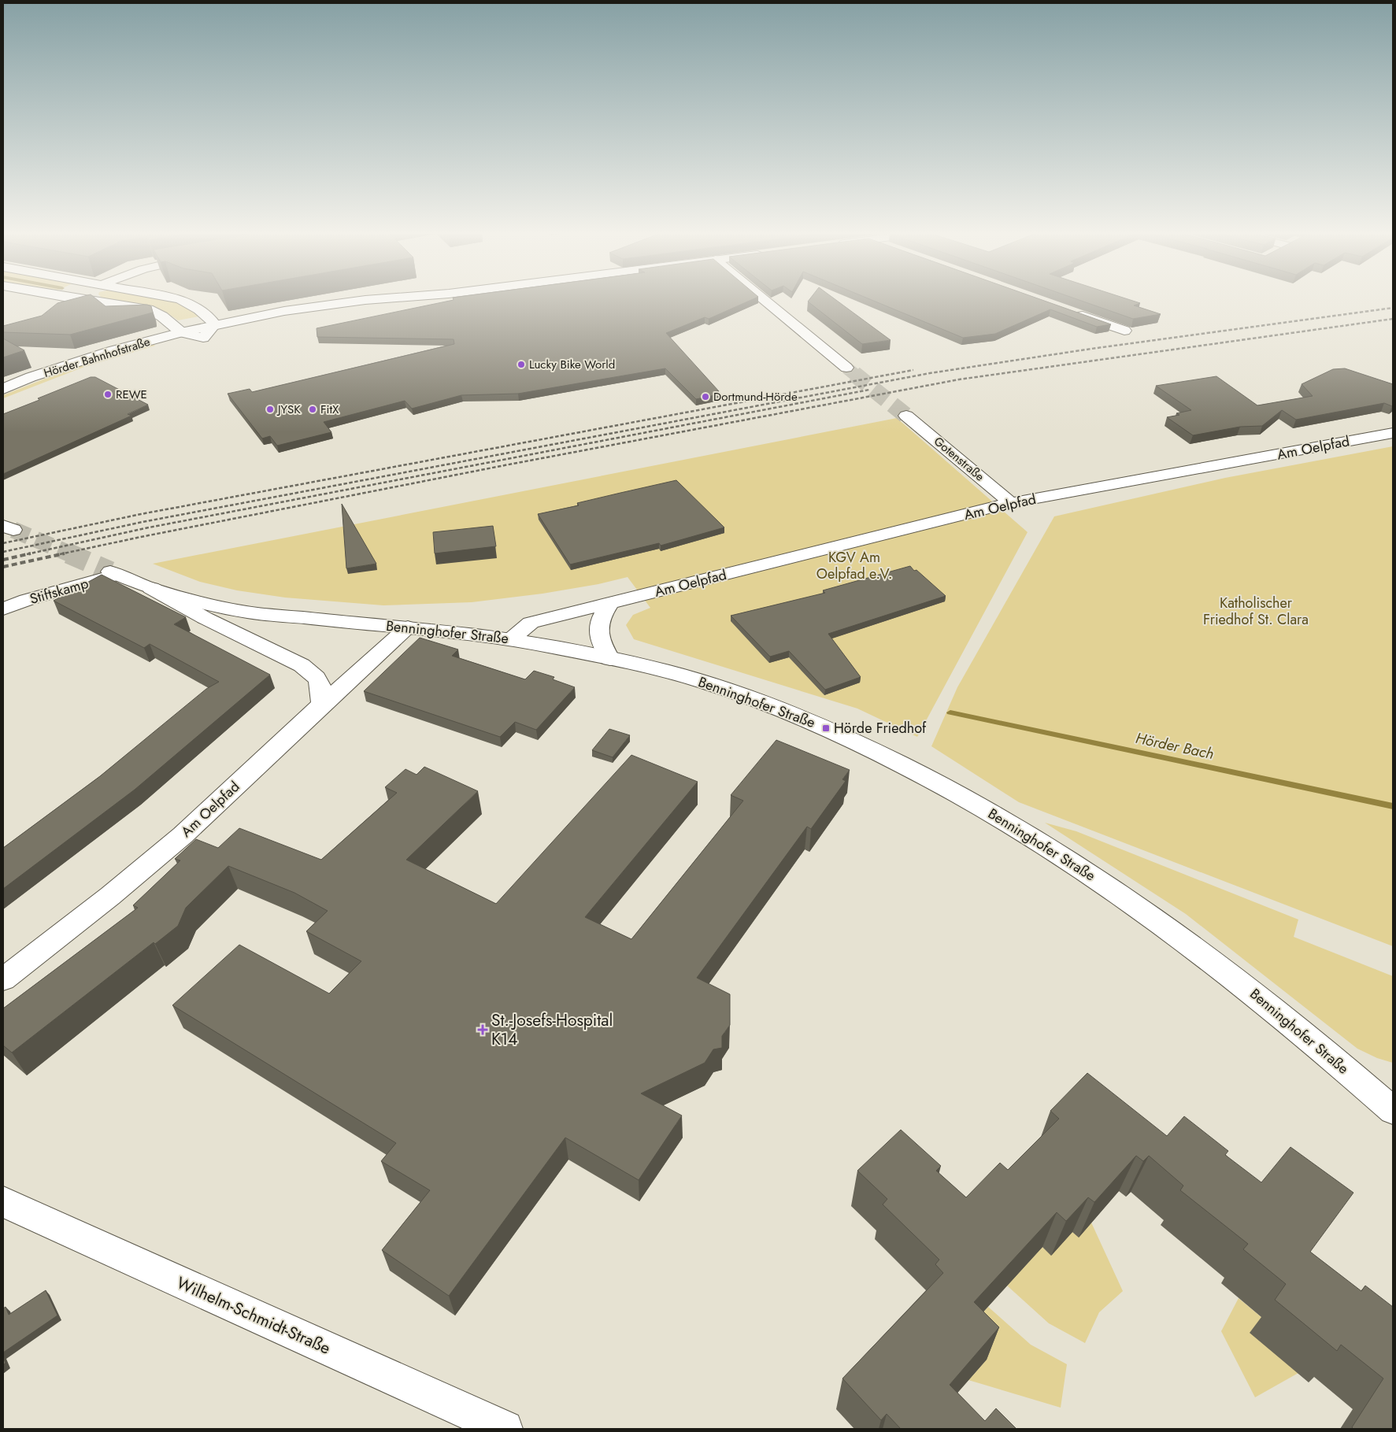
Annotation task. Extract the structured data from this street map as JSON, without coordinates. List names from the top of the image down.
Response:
{
  "streets": {
    "street": [
      "Hörder Bahnhofstraße",
      "Am Oelpfad",
      "Gotenstraße",
      "Stiftskamp",
      "Benninghofer Straße",
      "Wilhelm-Schmidt-Straße"
    ]
  },
  "crossings": [
    ["Am Oelpfad", "Gotenstraße"],
    ["Am Oelpfad", "Benninghofer Straße"],
    ["Stiftskamp", "Benninghofer Straße"]
  ],
  "water": ["Hörder Bach"],
  "parks": ["KGV Am Oelpfad e.V.", "Katholischer Friedhof St. Clara"],
  "places": {
    "other": [
      "Lucky Bike World",
      "REWE",
      "Dortmund-Hörde",
      "JYSK",
      "FitX"
    ],
    "transit": ["Hörde Friedhof"],
    "health": ["St.-Josefs-Hospital K14"]
  }
}
